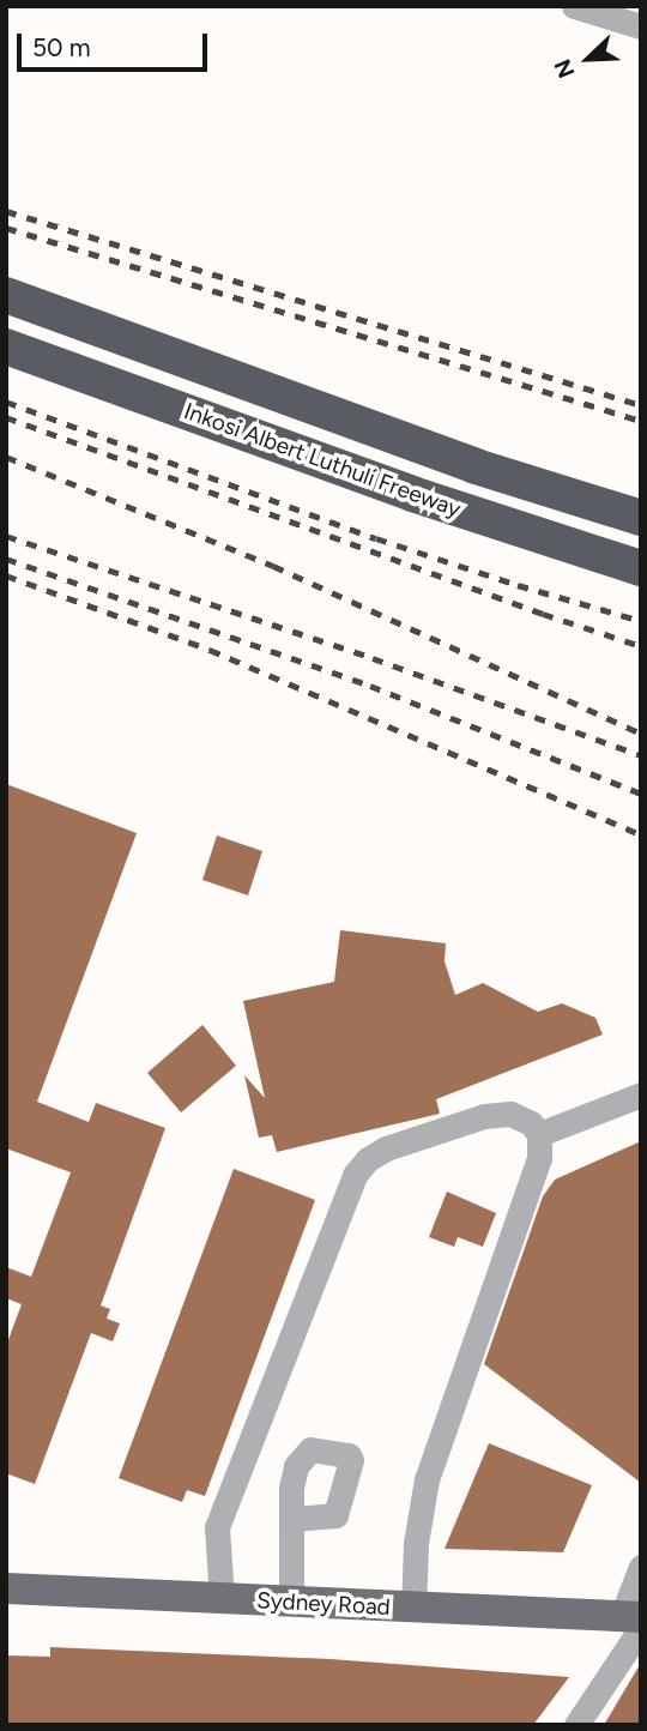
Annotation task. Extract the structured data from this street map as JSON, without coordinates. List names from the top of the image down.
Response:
{
  "streets": {
    "highway": ["Inkosi Albert Luthuli Freeway"],
    "main road": ["Sydney Road"]
  },
  "scale_bar": "50 m",
  "north": "bottom left"
}
